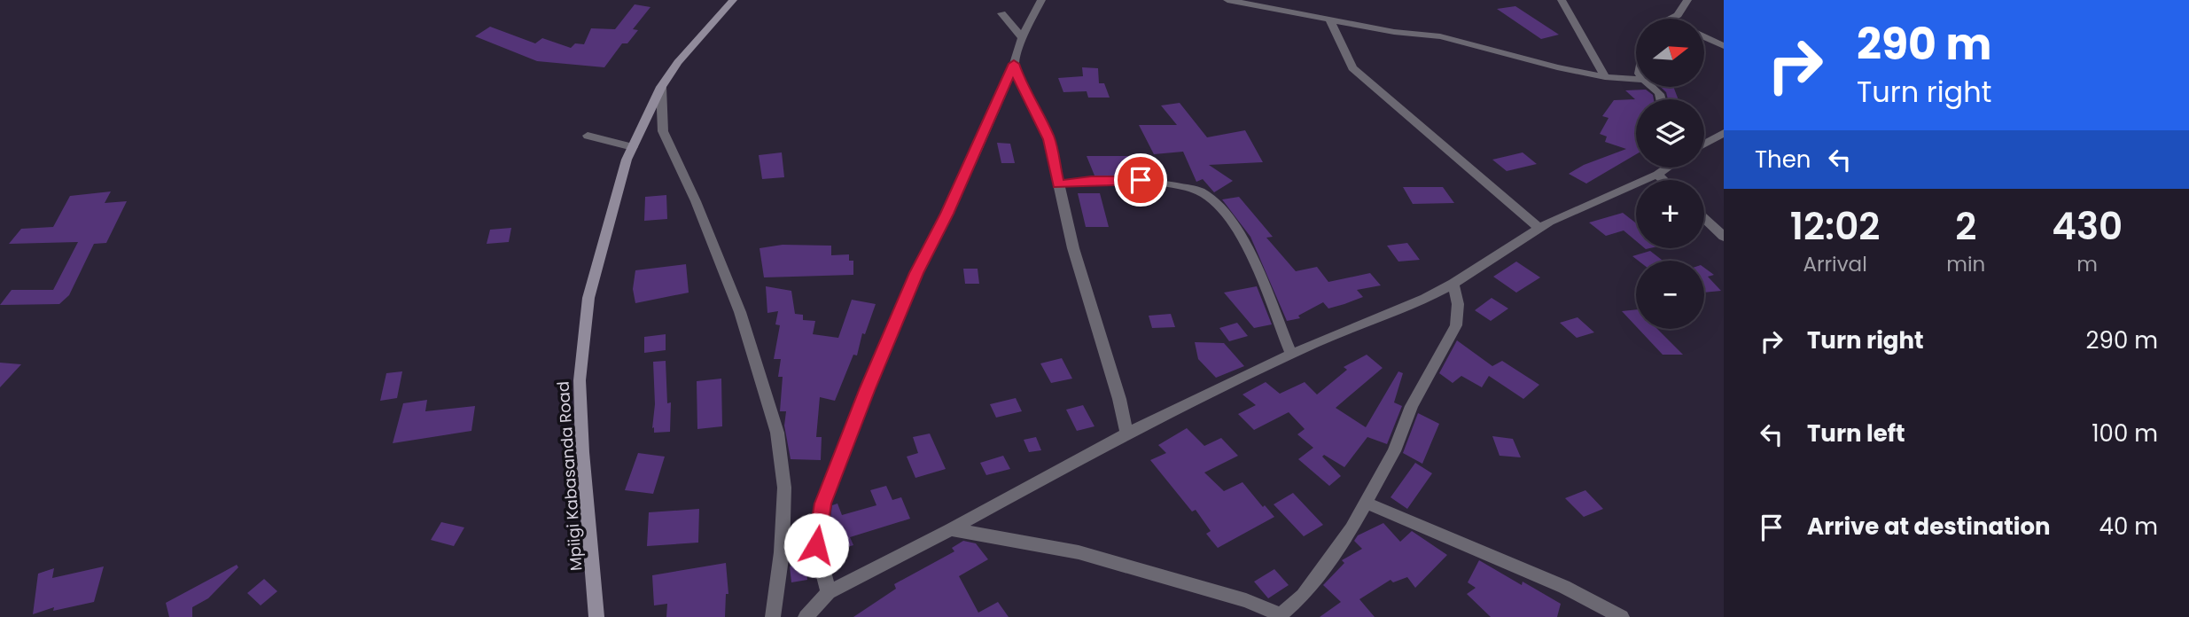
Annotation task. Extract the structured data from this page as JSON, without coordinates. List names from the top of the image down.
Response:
{
  "streets": {
    "main road": ["Mpiigi Kabasanda Road"]
  },
  "north": "right",
  "page": {
    "turn": ["290 m", "Turn right"],
    "map_buttons": ["+", "−"],
    "then": "Then",
    "eta": [
      "12:02",
      "Arrival",
      "2",
      "min",
      "430",
      "m"
    ],
    "list": [
      {
        "name": "Turn right",
        "value": "290 m"
      },
      {
        "name": "Turn left",
        "value": "100 m"
      },
      {
        "name": "Arrive at destination",
        "value": "40 m"
      }
    ]
  }
}
